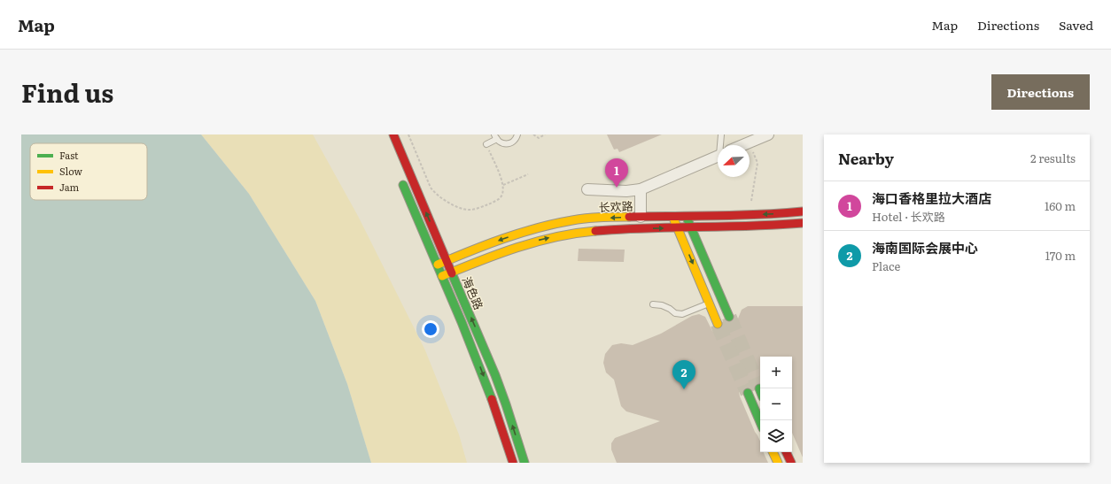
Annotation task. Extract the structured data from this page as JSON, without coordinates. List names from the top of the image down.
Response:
{
  "streets": {
    "street": ["长欢路", "海色路"]
  },
  "crossings": [
    ["长欢路", "海色路"]
  ],
  "legend": ["Fast", "Slow", "Jam"],
  "north": "bottom left",
  "page": {
    "header": "Map",
    "nav": ["Map", "Directions", "Saved"],
    "title": "Find us",
    "buttons": "Directions",
    "heading": ["Nearby", "2 results"],
    "pins": ["1", "2"],
    "list": [
      {
        "mark": "1",
        "name": "海口香格里拉大酒店",
        "note": "Hotel · 长欢路",
        "value": "160 m"
      },
      {
        "mark": "2",
        "name": "海南国际会展中心",
        "note": "Place",
        "value": "170 m"
      }
    ],
    "map_buttons": ["+", "−"]
  }
}
